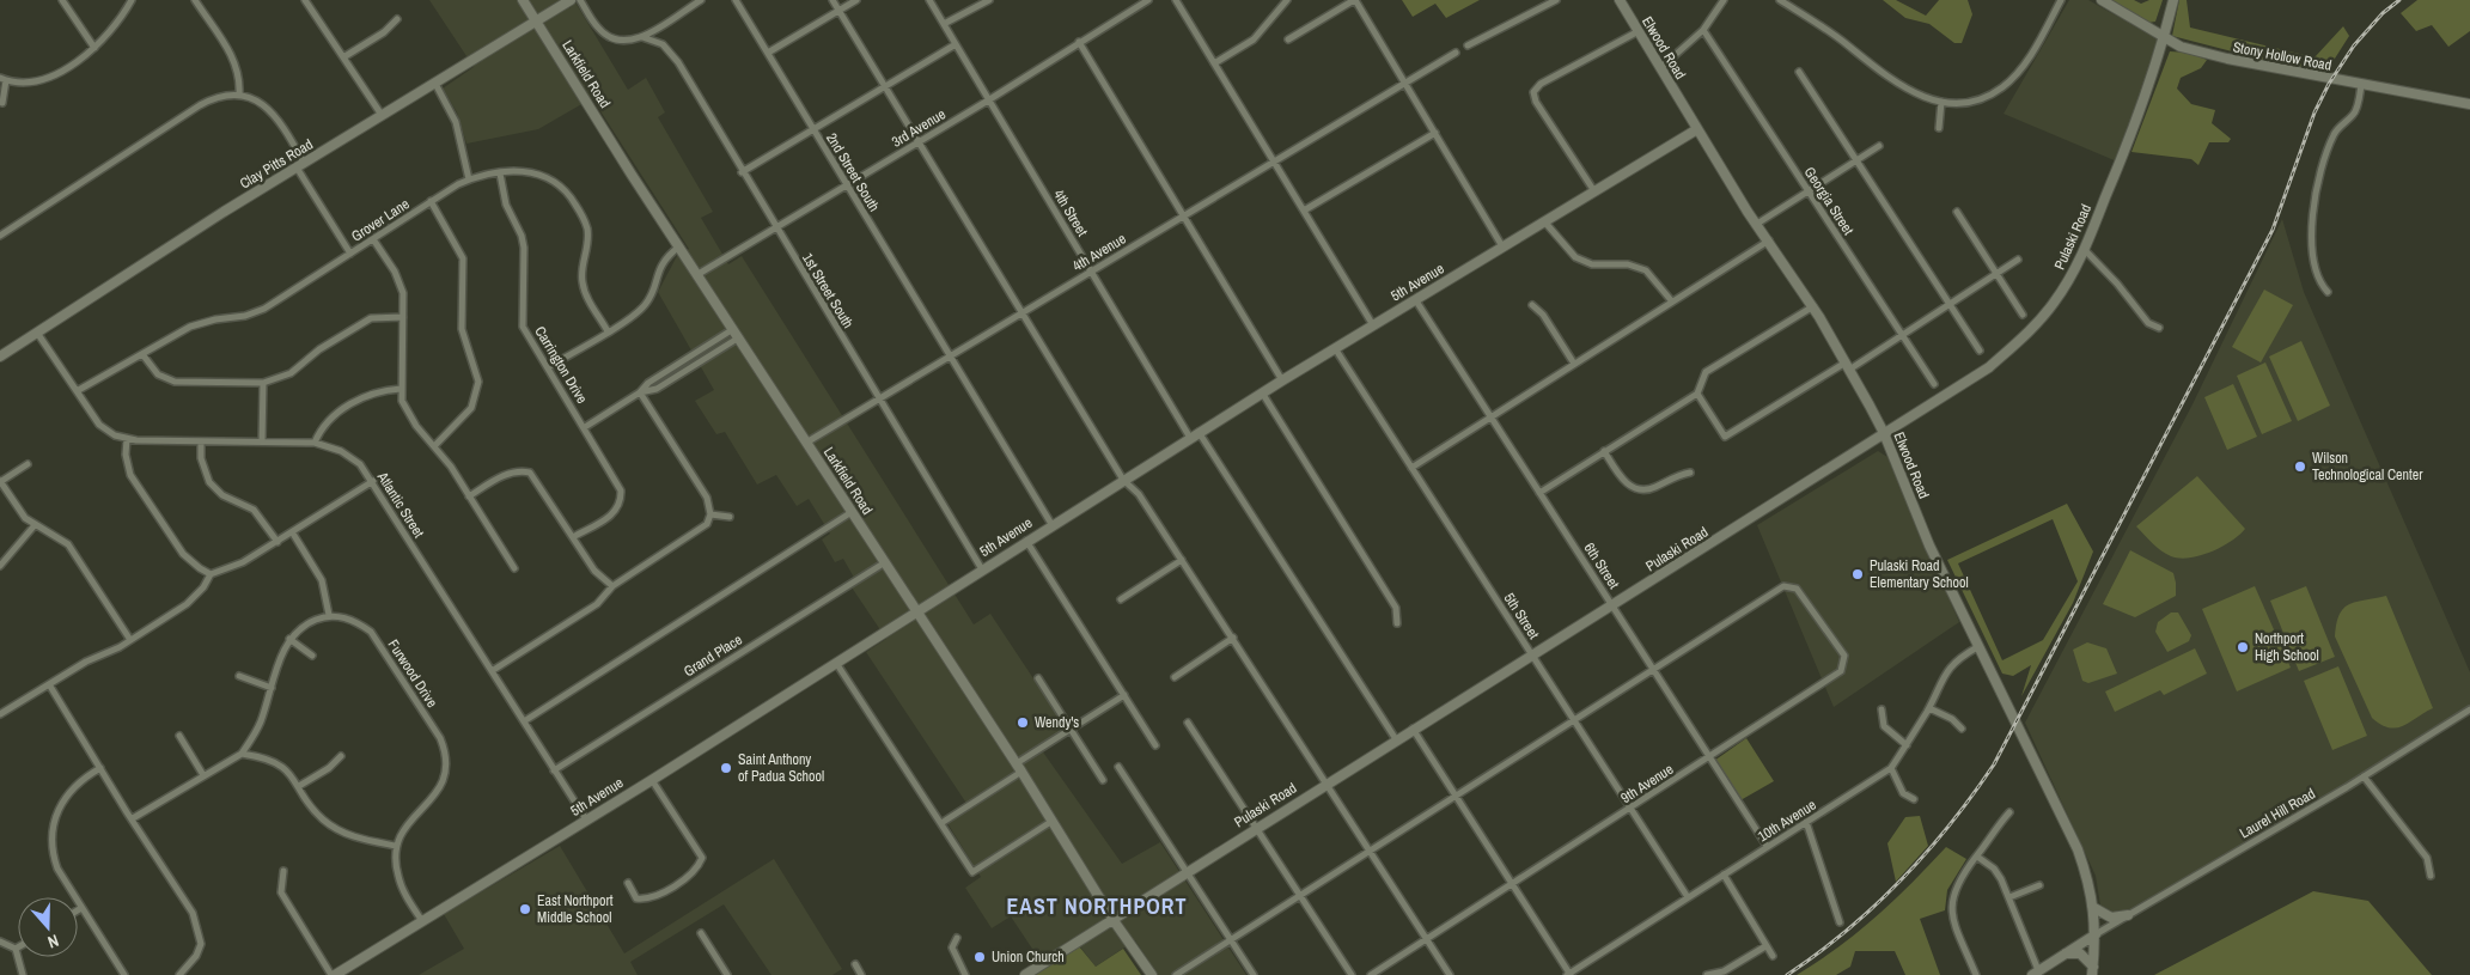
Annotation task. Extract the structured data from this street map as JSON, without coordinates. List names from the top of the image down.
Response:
{
  "streets": {
    "main road": [
      "Elwood Road",
      "Stony Hollow Road",
      "Larkfield Road",
      "Clay Pitts Road",
      "Pulaski Road",
      "5th Avenue"
    ],
    "street": [
      "3rd Avenue",
      "2nd Street South",
      "Georgia Street",
      "4th Street",
      "Grover Lane",
      "4th Avenue",
      "1st Street South",
      "Carrington Drive",
      "Atlantic Street",
      "6th Street",
      "5th Street",
      "Grand Place",
      "Furwood Drive",
      "9th Avenue",
      "Laurel Hill Road",
      "10th Avenue"
    ]
  },
  "crossings": [
    ["Elwood Road", "Pulaski Road"],
    ["Elwood Road", "5th Avenue"],
    ["Elwood Road", "Laurel Hill Road"],
    ["Elwood Road", "10th Avenue"],
    ["Stony Hollow Road", "Pulaski Road"],
    ["Larkfield Road", "3rd Avenue"],
    ["Larkfield Road", "Clay Pitts Road"],
    ["Larkfield Road", "Pulaski Road"],
    ["Larkfield Road", "4th Avenue"],
    ["Larkfield Road", "5th Avenue"],
    ["Larkfield Road", "Grand Place"],
    ["3rd Avenue", "2nd Street South"],
    ["3rd Avenue", "4th Street"],
    ["3rd Avenue", "1st Street South"],
    ["Clay Pitts Road", "Atlantic Street"],
    ["2nd Street South", "4th Avenue"],
    ["2nd Street South", "5th Avenue"],
    ["4th Street", "Pulaski Road"],
    ["4th Street", "4th Avenue"],
    ["4th Street", "5th Avenue"],
    ["Grover Lane", "Carrington Drive"],
    ["Grover Lane", "Atlantic Street"],
    ["Pulaski Road", "6th Street"],
    ["Pulaski Road", "5th Street"],
    ["4th Avenue", "1st Street South"],
    ["5th Avenue", "1st Street South"],
    ["5th Avenue", "Atlantic Street"],
    ["5th Avenue", "6th Street"],
    ["5th Avenue", "5th Street"],
    ["Atlantic Street", "Grand Place"],
    ["6th Street", "9th Avenue"],
    ["6th Street", "10th Avenue"],
    ["5th Street", "9th Avenue"],
    ["5th Street", "10th Avenue"]
  ],
  "districts": ["EAST NORTHPORT"],
  "places": [
    "Wilson Technological Center",
    "Pulaski Road Elementary School",
    "Northport High School",
    "Wendy's",
    "Saint Anthony of Padua School",
    "East Northport Middle School",
    "Union Church"
  ],
  "north": "bottom"
}
